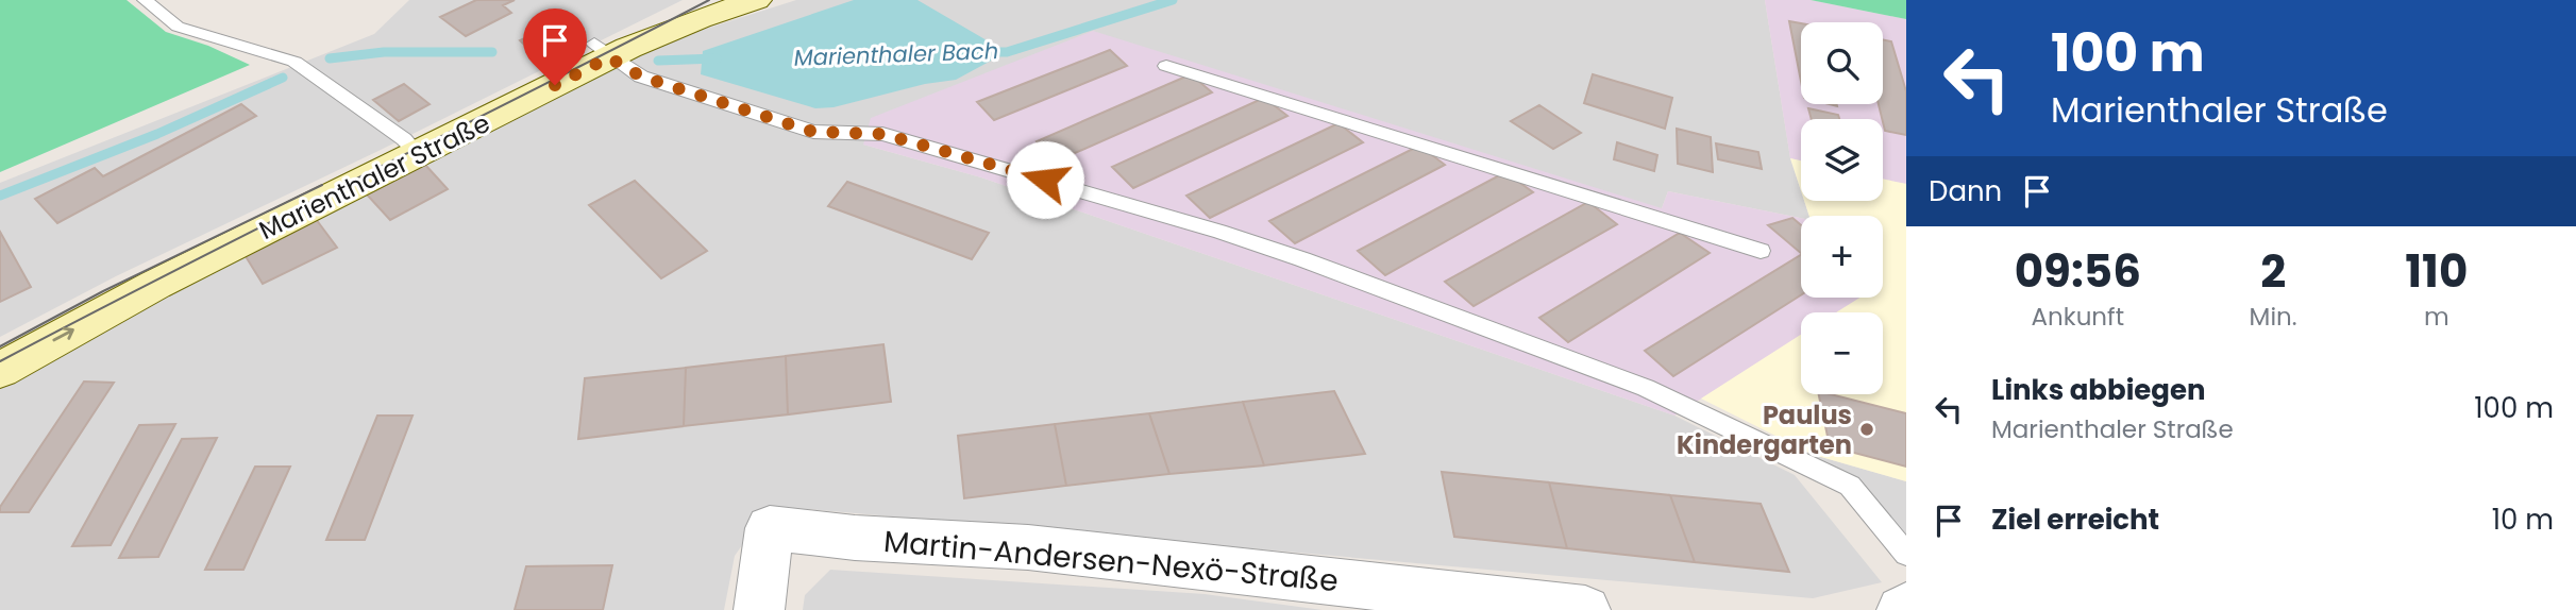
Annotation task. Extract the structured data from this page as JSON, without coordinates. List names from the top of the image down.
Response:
{
  "streets": {
    "main road": ["Marienthaler Straße"],
    "street": ["Martin-Andersen-Nexö-Straße"]
  },
  "water": ["Marienthaler Bach"],
  "places": ["Paulus Kindergarten"],
  "page": {
    "turn": ["100 m", "Marienthaler Straße"],
    "map_buttons": ["+", "−"],
    "then": "Dann",
    "eta": [
      "09:56",
      "Ankunft",
      "2",
      "Min.",
      "110",
      "m"
    ],
    "list": [
      {
        "name": "Links abbiegen",
        "note": "Marienthaler Straße",
        "value": "100 m"
      },
      {
        "name": "Ziel erreicht",
        "value": "10 m"
      }
    ]
  }
}
